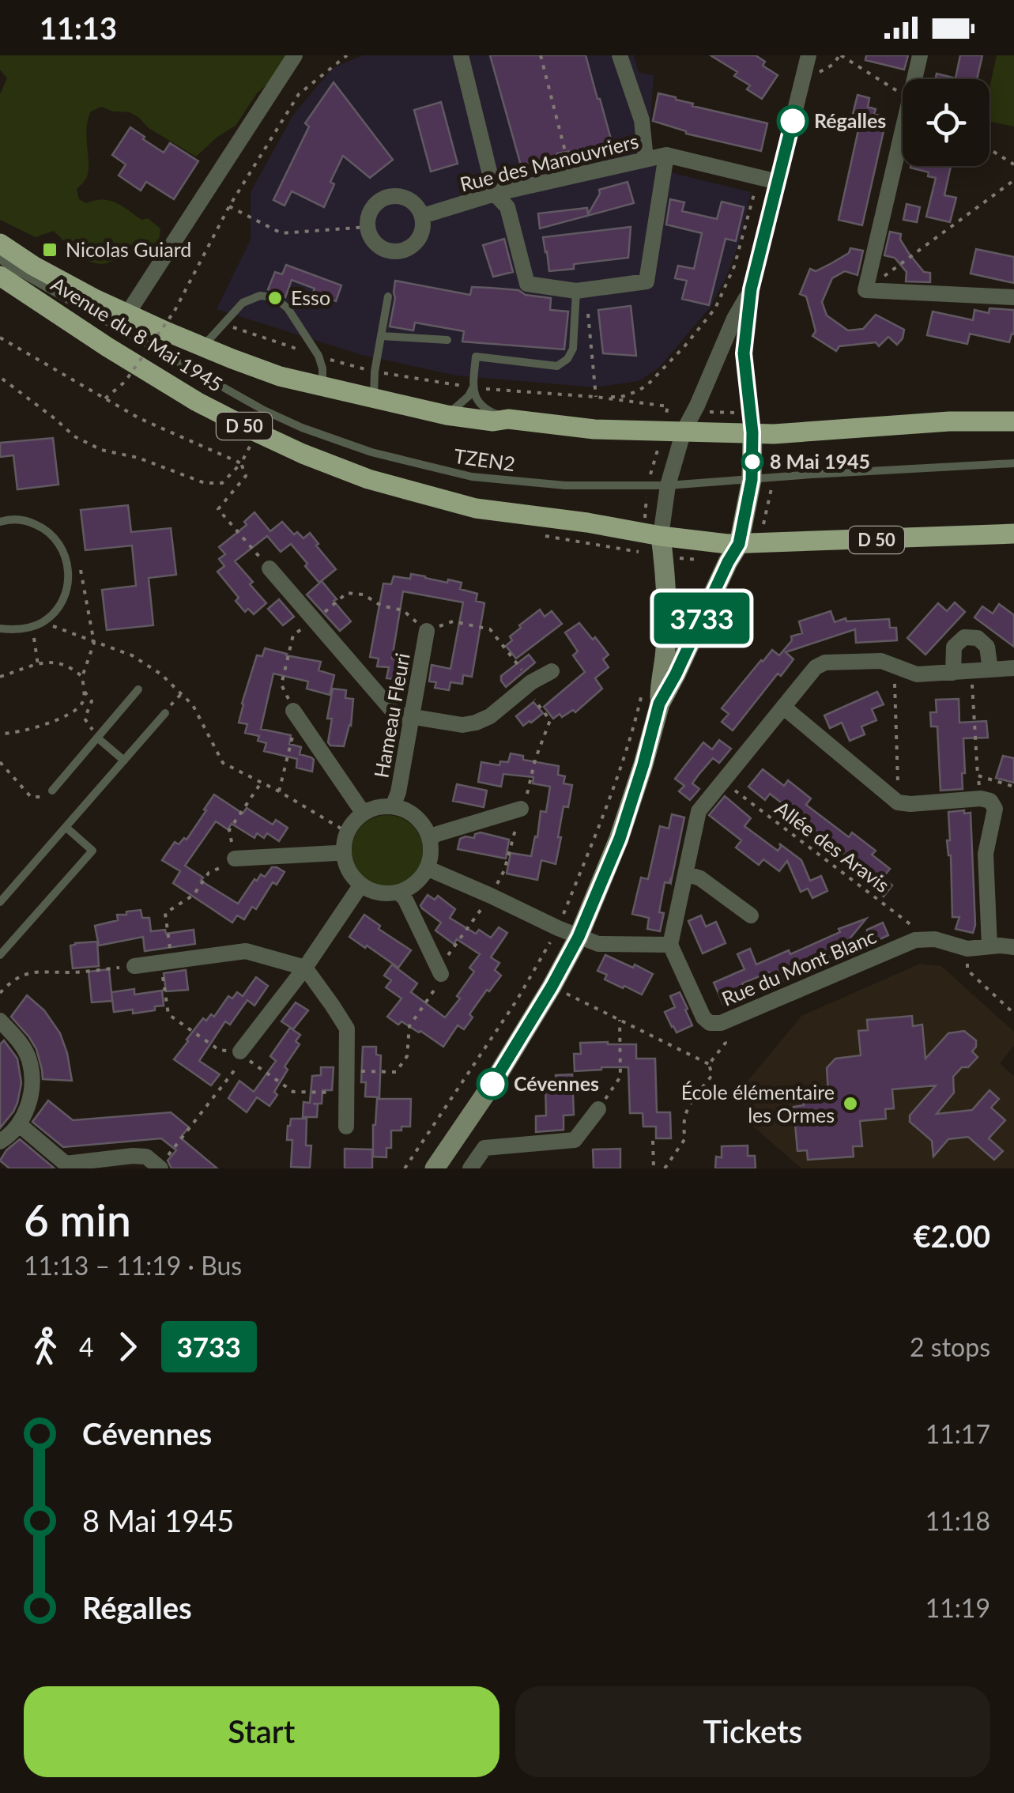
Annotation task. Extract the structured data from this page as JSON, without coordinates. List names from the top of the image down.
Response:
{
  "streets": {
    "main road": ["Avenue du 8 Mai 1945", "D 50"],
    "street": ["Rue des Manouvriers", "Hameau Fleuri", "Rue du Mont Blanc"],
    "lane": ["TZEN2"],
    "path": ["Allée des Aravis"]
  },
  "crossings": [
    ["Avenue du 8 Mai 1945", "D 50"],
    ["Allée des Aravis", "Rue du Mont Blanc"]
  ],
  "places": {
    "other": [
      "Régalles",
      "Esso",
      "8 Mai 1945",
      "Cévennes",
      "École élémentaire les Ormes"
    ],
    "transit": ["Nicolas Guiard"]
  },
  "lines": ["bus line 3733"],
  "page": {
    "status": "11:13",
    "on_map": "3733",
    "heading": ["6 min", "11:13 – 11:19 · Bus", "€2.00"],
    "legs": ["4", "3733", "2 stops"],
    "list": [
      {
        "name": "Cévennes",
        "value": "11:17"
      },
      {
        "name": "8 Mai 1945",
        "value": "11:18"
      },
      {
        "name": "Régalles",
        "value": "11:19"
      }
    ],
    "buttons": ["Start", "Tickets"]
  }
}
